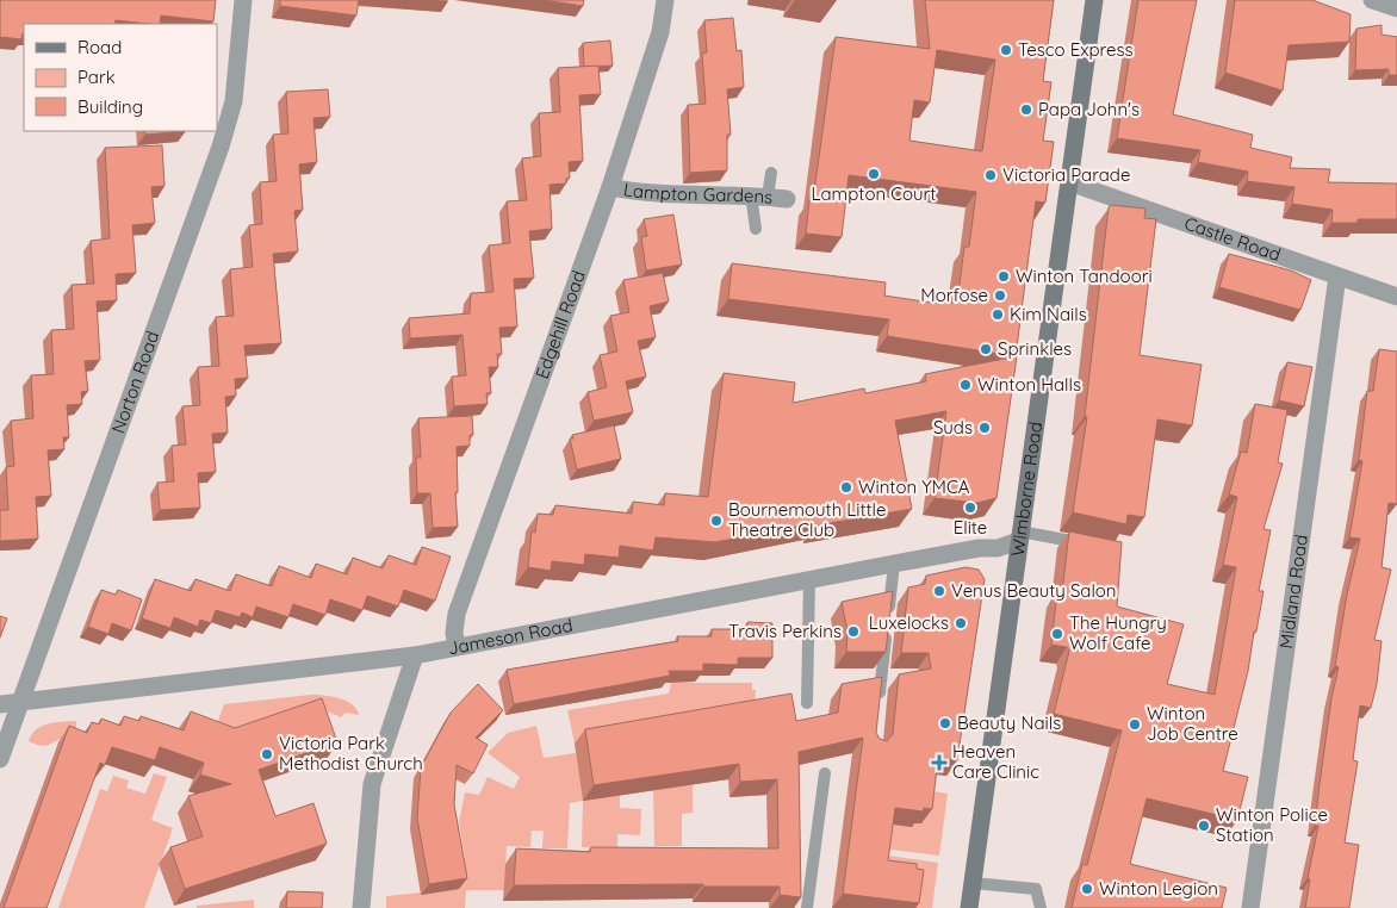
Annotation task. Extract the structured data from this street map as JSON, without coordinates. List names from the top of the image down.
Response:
{
  "streets": {
    "street": [
      "Lampton Gardens",
      "Castle Road",
      "Edgehill Road",
      "Norton Road",
      "Wimborne Road",
      "Midland Road",
      "Jameson Road"
    ]
  },
  "crossings": [
    ["Lampton Gardens", "Edgehill Road"],
    ["Castle Road", "Wimborne Road"],
    ["Castle Road", "Midland Road"],
    ["Edgehill Road", "Jameson Road"],
    ["Norton Road", "Jameson Road"],
    ["Wimborne Road", "Jameson Road"]
  ],
  "places": {
    "other": [
      "Tesco Express",
      "Papa John's",
      "Lampton Court",
      "Victoria Parade",
      "Winton Tandoori",
      "Morfose",
      "Kim Nails",
      "Sprinkles",
      "Winton Halls",
      "Suds",
      "Winton YMCA",
      "Elite",
      "Bournemouth Little Theatre Club",
      "Venus Beauty Salon",
      "Luxelocks",
      "Travis Perkins",
      "The Hungry Wolf Cafe",
      "Beauty Nails",
      "Winton Job Centre",
      "Victoria Park Methodist Church",
      "Winton Police Station",
      "Winton Legion"
    ],
    "health": ["Heaven Care Clinic"]
  },
  "legend": ["Road", "Park", "Building"]
}
